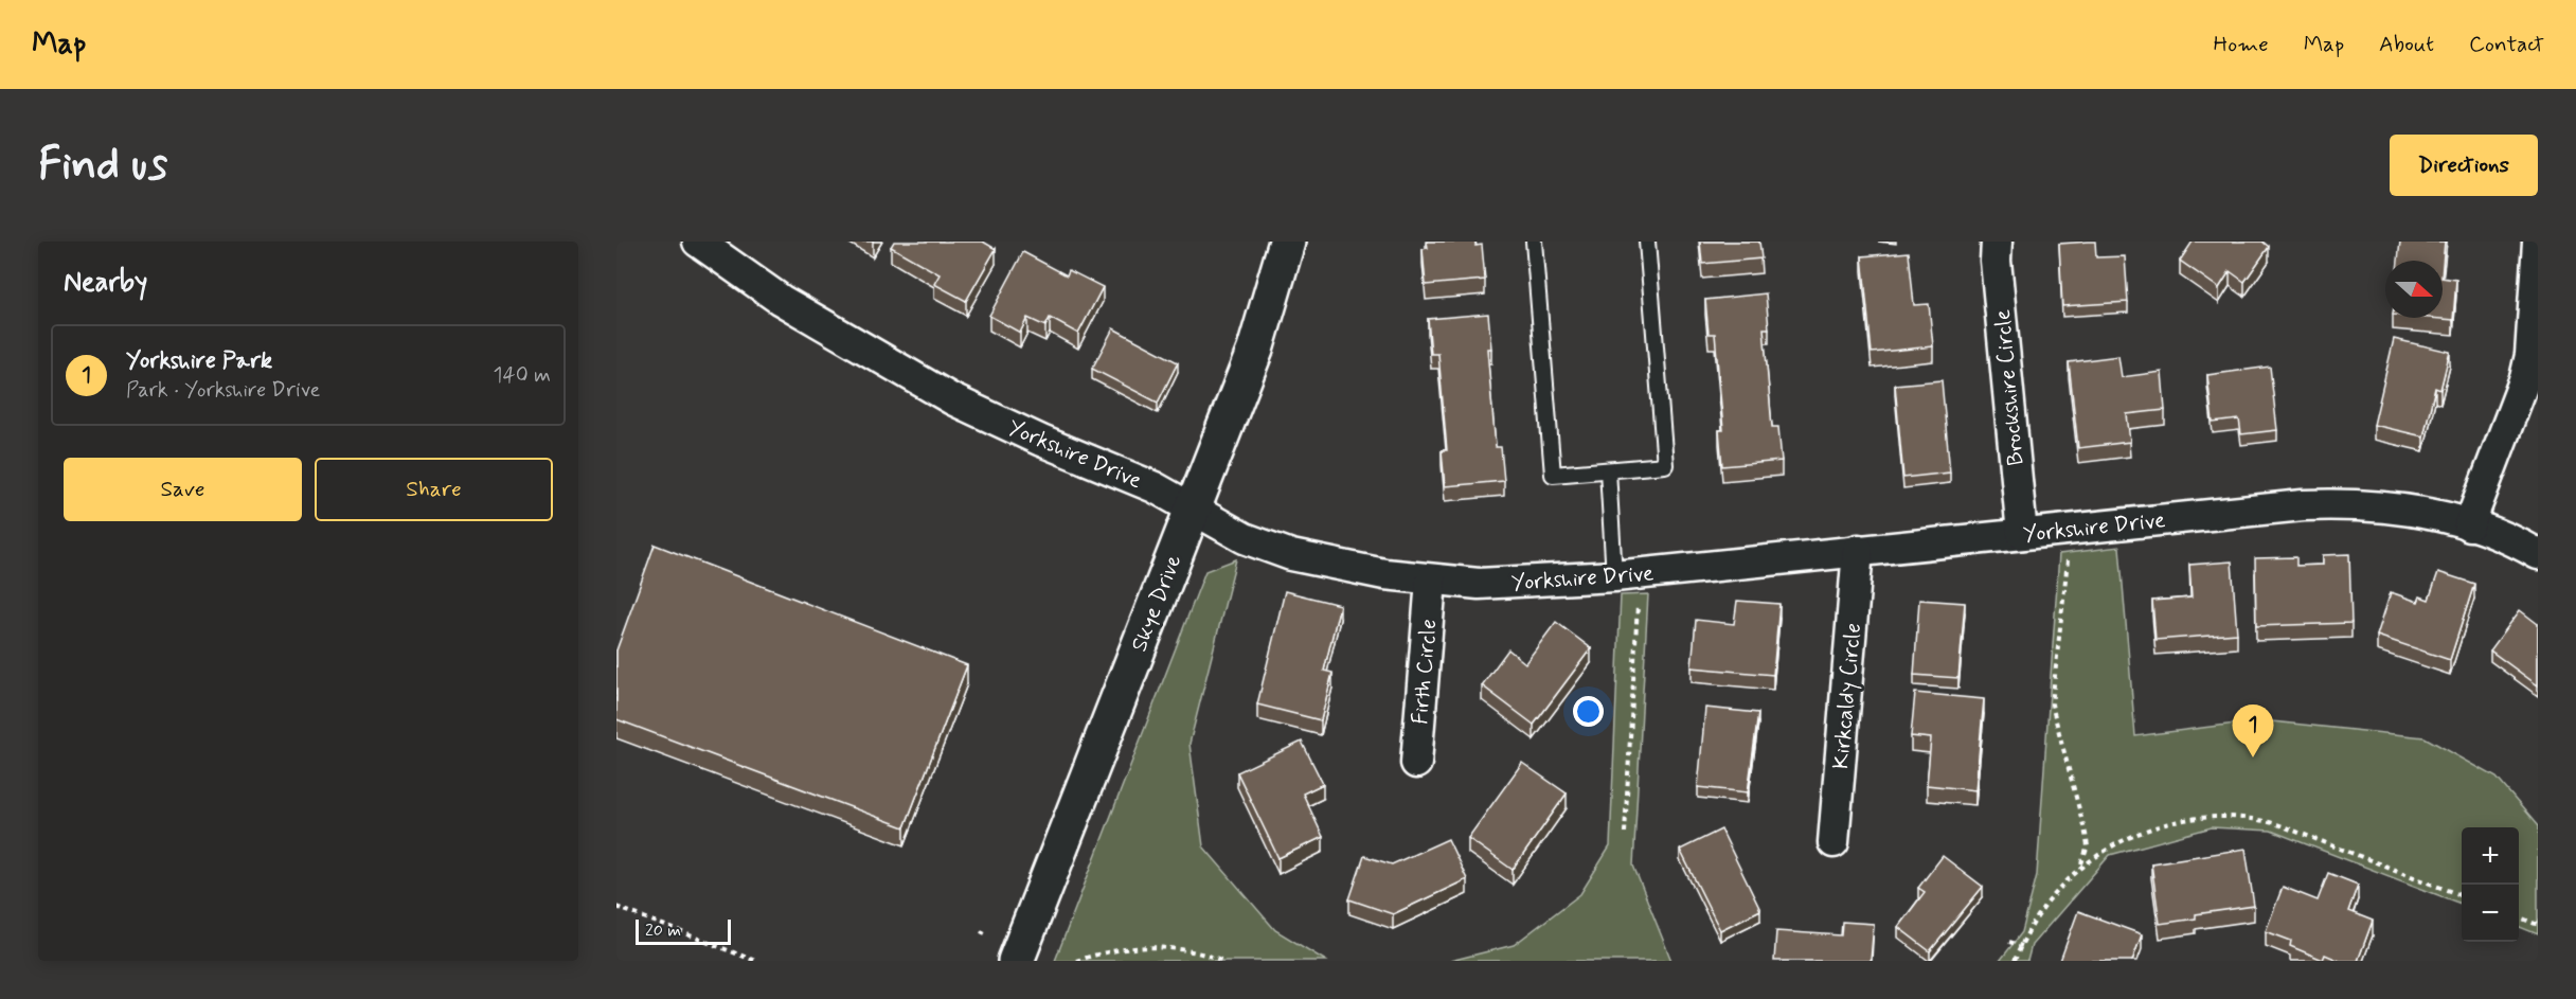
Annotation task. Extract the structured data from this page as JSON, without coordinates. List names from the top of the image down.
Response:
{
  "streets": {
    "street": [
      "Brockshire Circle",
      "Yorkshire Drive",
      "Skye Drive",
      "Firth Circle",
      "Kirkcaldy Circle"
    ]
  },
  "crossings": [
    ["Brockshire Circle", "Yorkshire Drive"],
    ["Yorkshire Drive", "Skye Drive"],
    ["Yorkshire Drive", "Firth Circle"],
    ["Yorkshire Drive", "Kirkcaldy Circle"]
  ],
  "scale_bar": "20 m",
  "north": "right",
  "page": {
    "header": "Map",
    "nav": [
      "Home",
      "Map",
      "About",
      "Contact"
    ],
    "buttons": [
      "Directions",
      ["Save", "Share"]
    ],
    "title": "Find us",
    "heading": "Nearby",
    "list": [
      {
        "mark": "1",
        "name": "Yorkshire Park",
        "note": "Park · Yorkshire Drive",
        "value": "140 m"
      }
    ],
    "pins": "1",
    "map_buttons": ["+", "−"],
    "scale": "20 m"
  }
}
